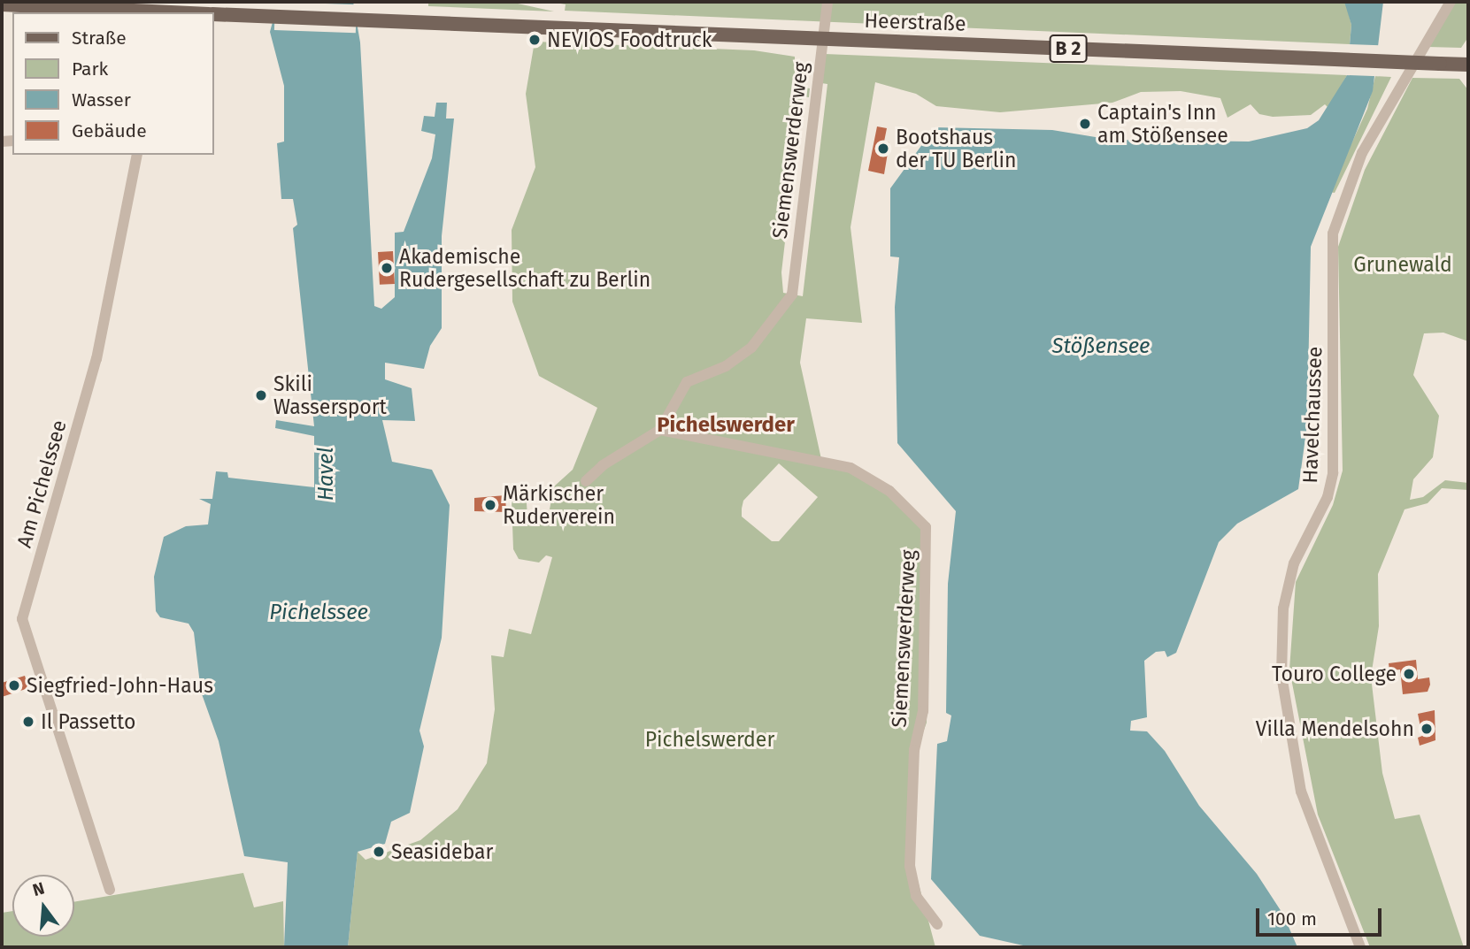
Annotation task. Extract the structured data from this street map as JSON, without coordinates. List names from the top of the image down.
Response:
{
  "streets": {
    "main road": ["Heerstraße", "B 2"],
    "street": ["Siemenswerderweg", "Havelchaussee", "Am Pichelssee"]
  },
  "crossings": [
    ["Heerstraße", "Siemenswerderweg"]
  ],
  "districts": ["Pichelswerder"],
  "water": ["Stößensee", "Havel", "Pichelssee"],
  "parks": ["Grunewald", "Pichelswerder"],
  "places": [
    "NEVIOS Foodtruck",
    "Captain's Inn am Stößensee",
    "Bootshaus der TU Berlin",
    "Akademische Rudergesellschaft zu Berlin",
    "Skili Wassersport",
    "Märkischer Ruderverein",
    "Touro College",
    "Siegfried-John-Haus",
    "Il Passetto",
    "Villa Mendelsohn",
    "Seasidebar"
  ],
  "legend": [
    "Straße",
    "Park",
    "Wasser",
    "Gebäude"
  ],
  "scale_bar": "100 m",
  "north": "top"
}
